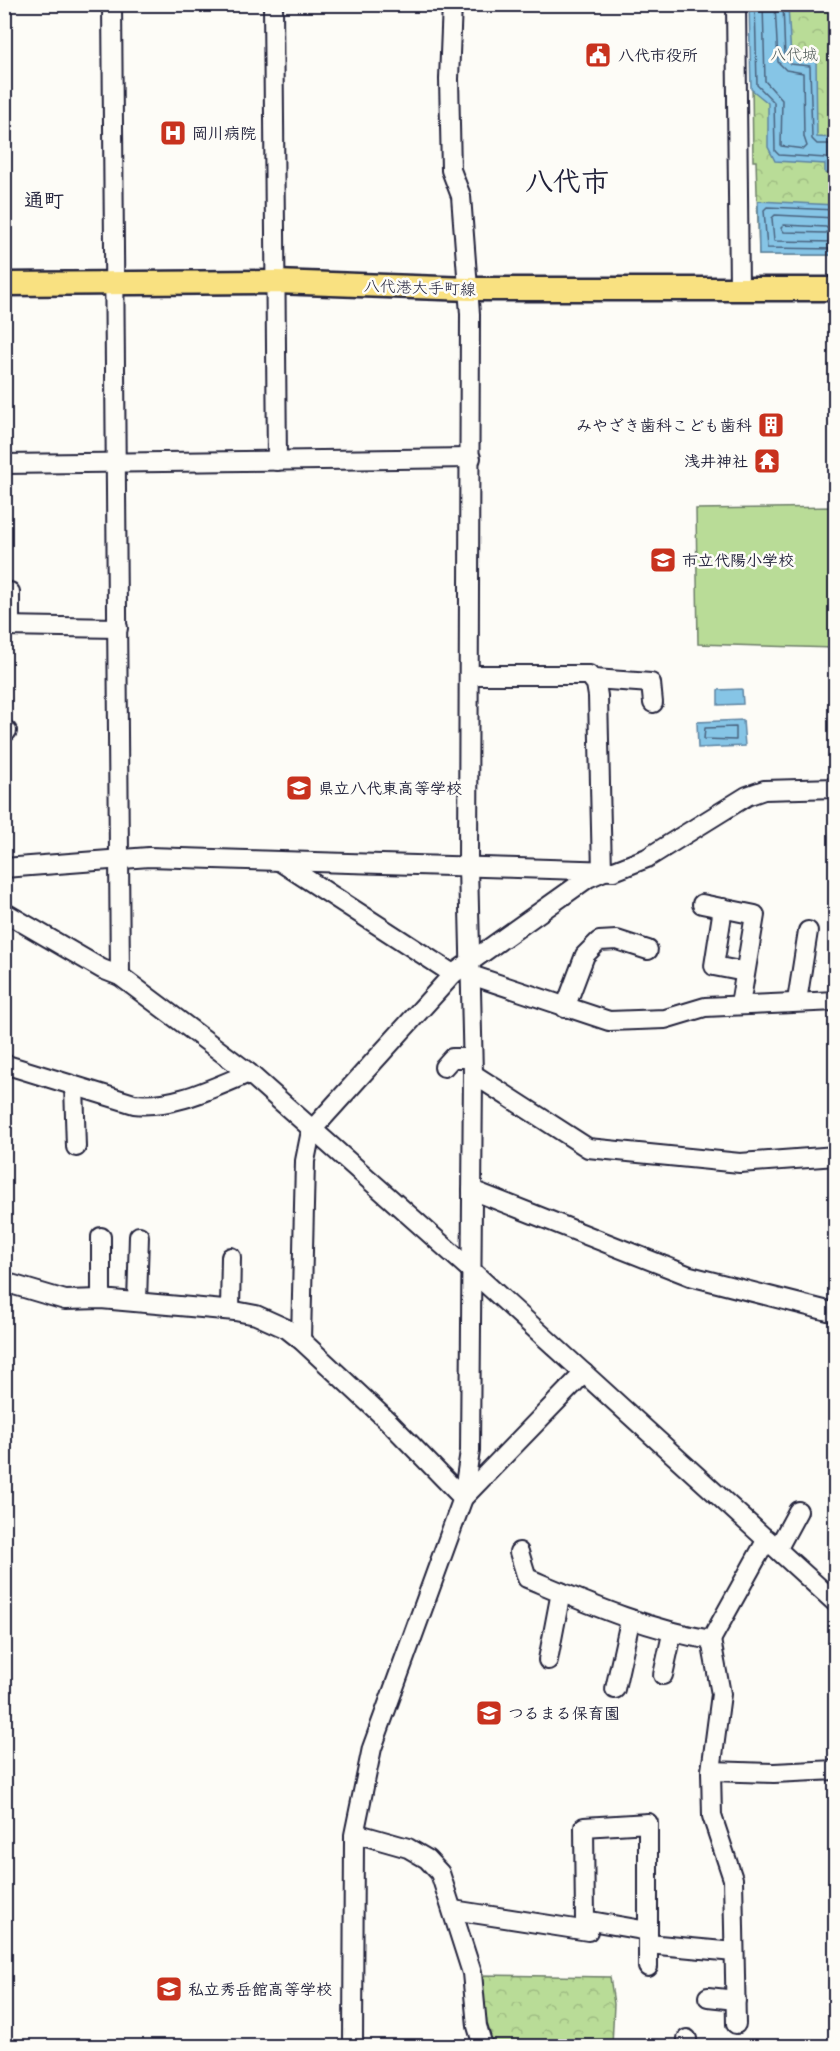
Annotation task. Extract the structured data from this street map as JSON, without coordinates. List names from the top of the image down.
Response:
{
  "streets": {
    "main road": ["八代港大手町線"]
  },
  "districts": ["八代市", "通町"],
  "parks": ["八代城"],
  "places": {
    "public building": ["八代市役所"],
    "hospital": ["岡川病院"],
    "building": ["みやざき歯科こども歯科"],
    "temple": ["浅井神社"],
    "school or university": [
      "市立代陽小学校",
      "県立八代東高等学校",
      "つるまる保育園",
      "私立秀岳館高等学校"
    ]
  }
}
